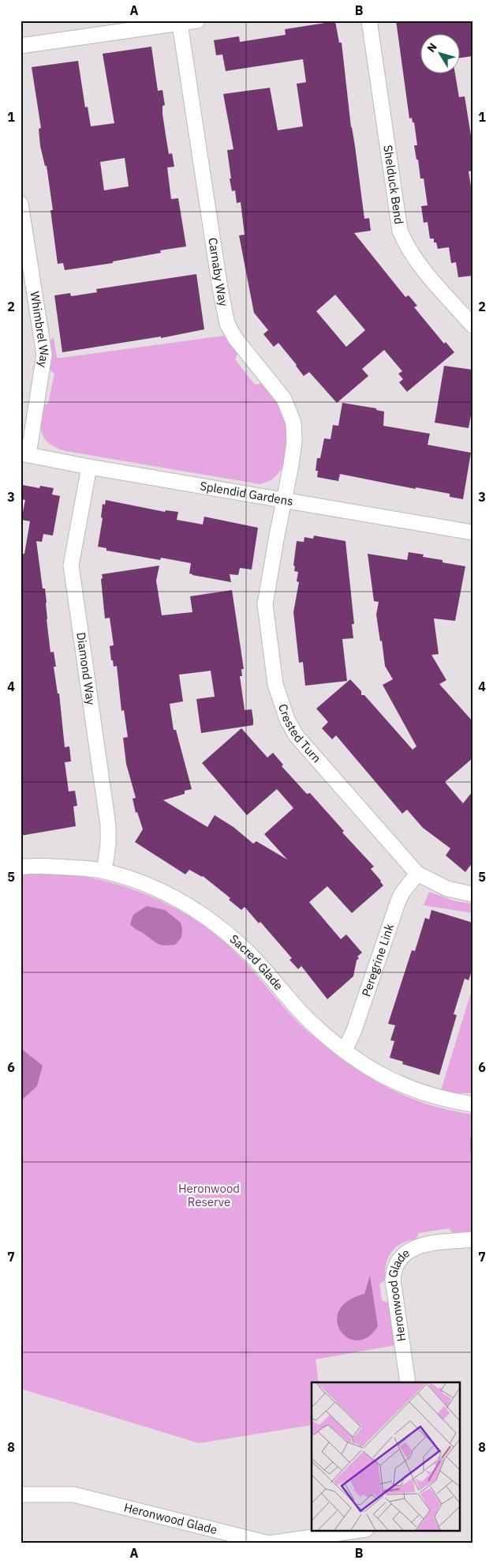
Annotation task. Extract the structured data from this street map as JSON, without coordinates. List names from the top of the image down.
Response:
{
  "streets": {
    "street": [
      "Shelduck Bend",
      "Carnaby Way",
      "Whimbrel Way",
      "Splendid Gardens",
      "Diamond Way",
      "Crested Turn",
      "Peregrine Link",
      "Sacred Glade",
      "Heronwood Glade"
    ]
  },
  "crossings": [
    ["Carnaby Way", "Splendid Gardens"],
    ["Carnaby Way", "Crested Turn"],
    ["Whimbrel Way", "Splendid Gardens"],
    ["Splendid Gardens", "Diamond Way"],
    ["Splendid Gardens", "Crested Turn"],
    ["Diamond Way", "Sacred Glade"],
    ["Crested Turn", "Peregrine Link"],
    ["Peregrine Link", "Sacred Glade"]
  ],
  "parks": ["Heronwood Reserve"],
  "north": "top left",
  "grid": {
    "columns": ["A", "B"],
    "rows": [
      "1",
      "2",
      "3",
      "4",
      "5",
      "6",
      "7",
      "8"
    ]
  }
}
